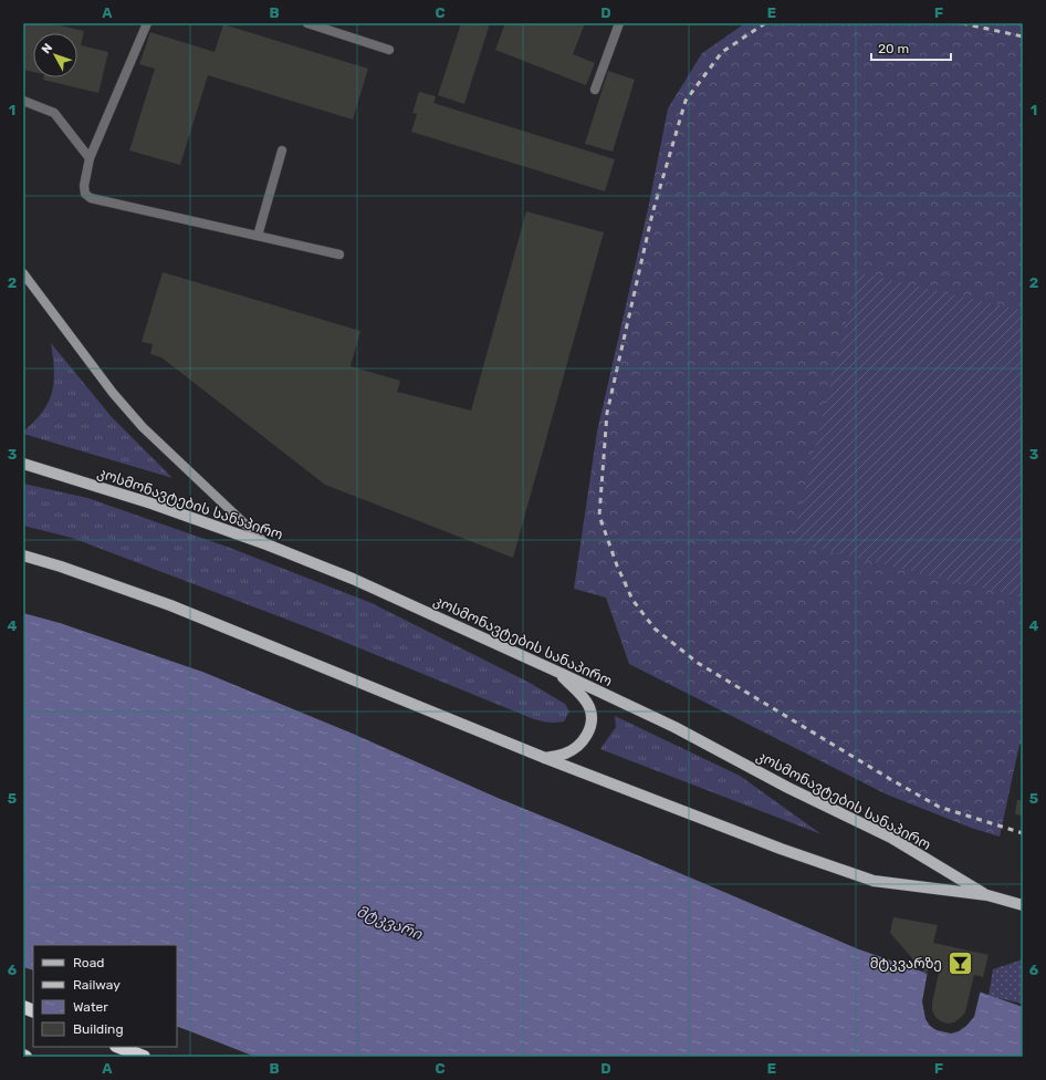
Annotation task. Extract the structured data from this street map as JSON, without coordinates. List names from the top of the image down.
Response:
{
  "streets": {
    "main road": ["კოსმონავტების სანაპირო"]
  },
  "water": ["მტკვარი"],
  "places": {
    "bar": ["მტკვარზე"]
  },
  "legend": [
    "Road",
    "Railway",
    "Water",
    "Building"
  ],
  "scale_bar": "20 m",
  "north": "top left",
  "grid": {
    "columns": [
      "A",
      "B",
      "C",
      "D",
      "E",
      "F"
    ],
    "rows": [
      "1",
      "2",
      "3",
      "4",
      "5",
      "6"
    ]
  }
}
